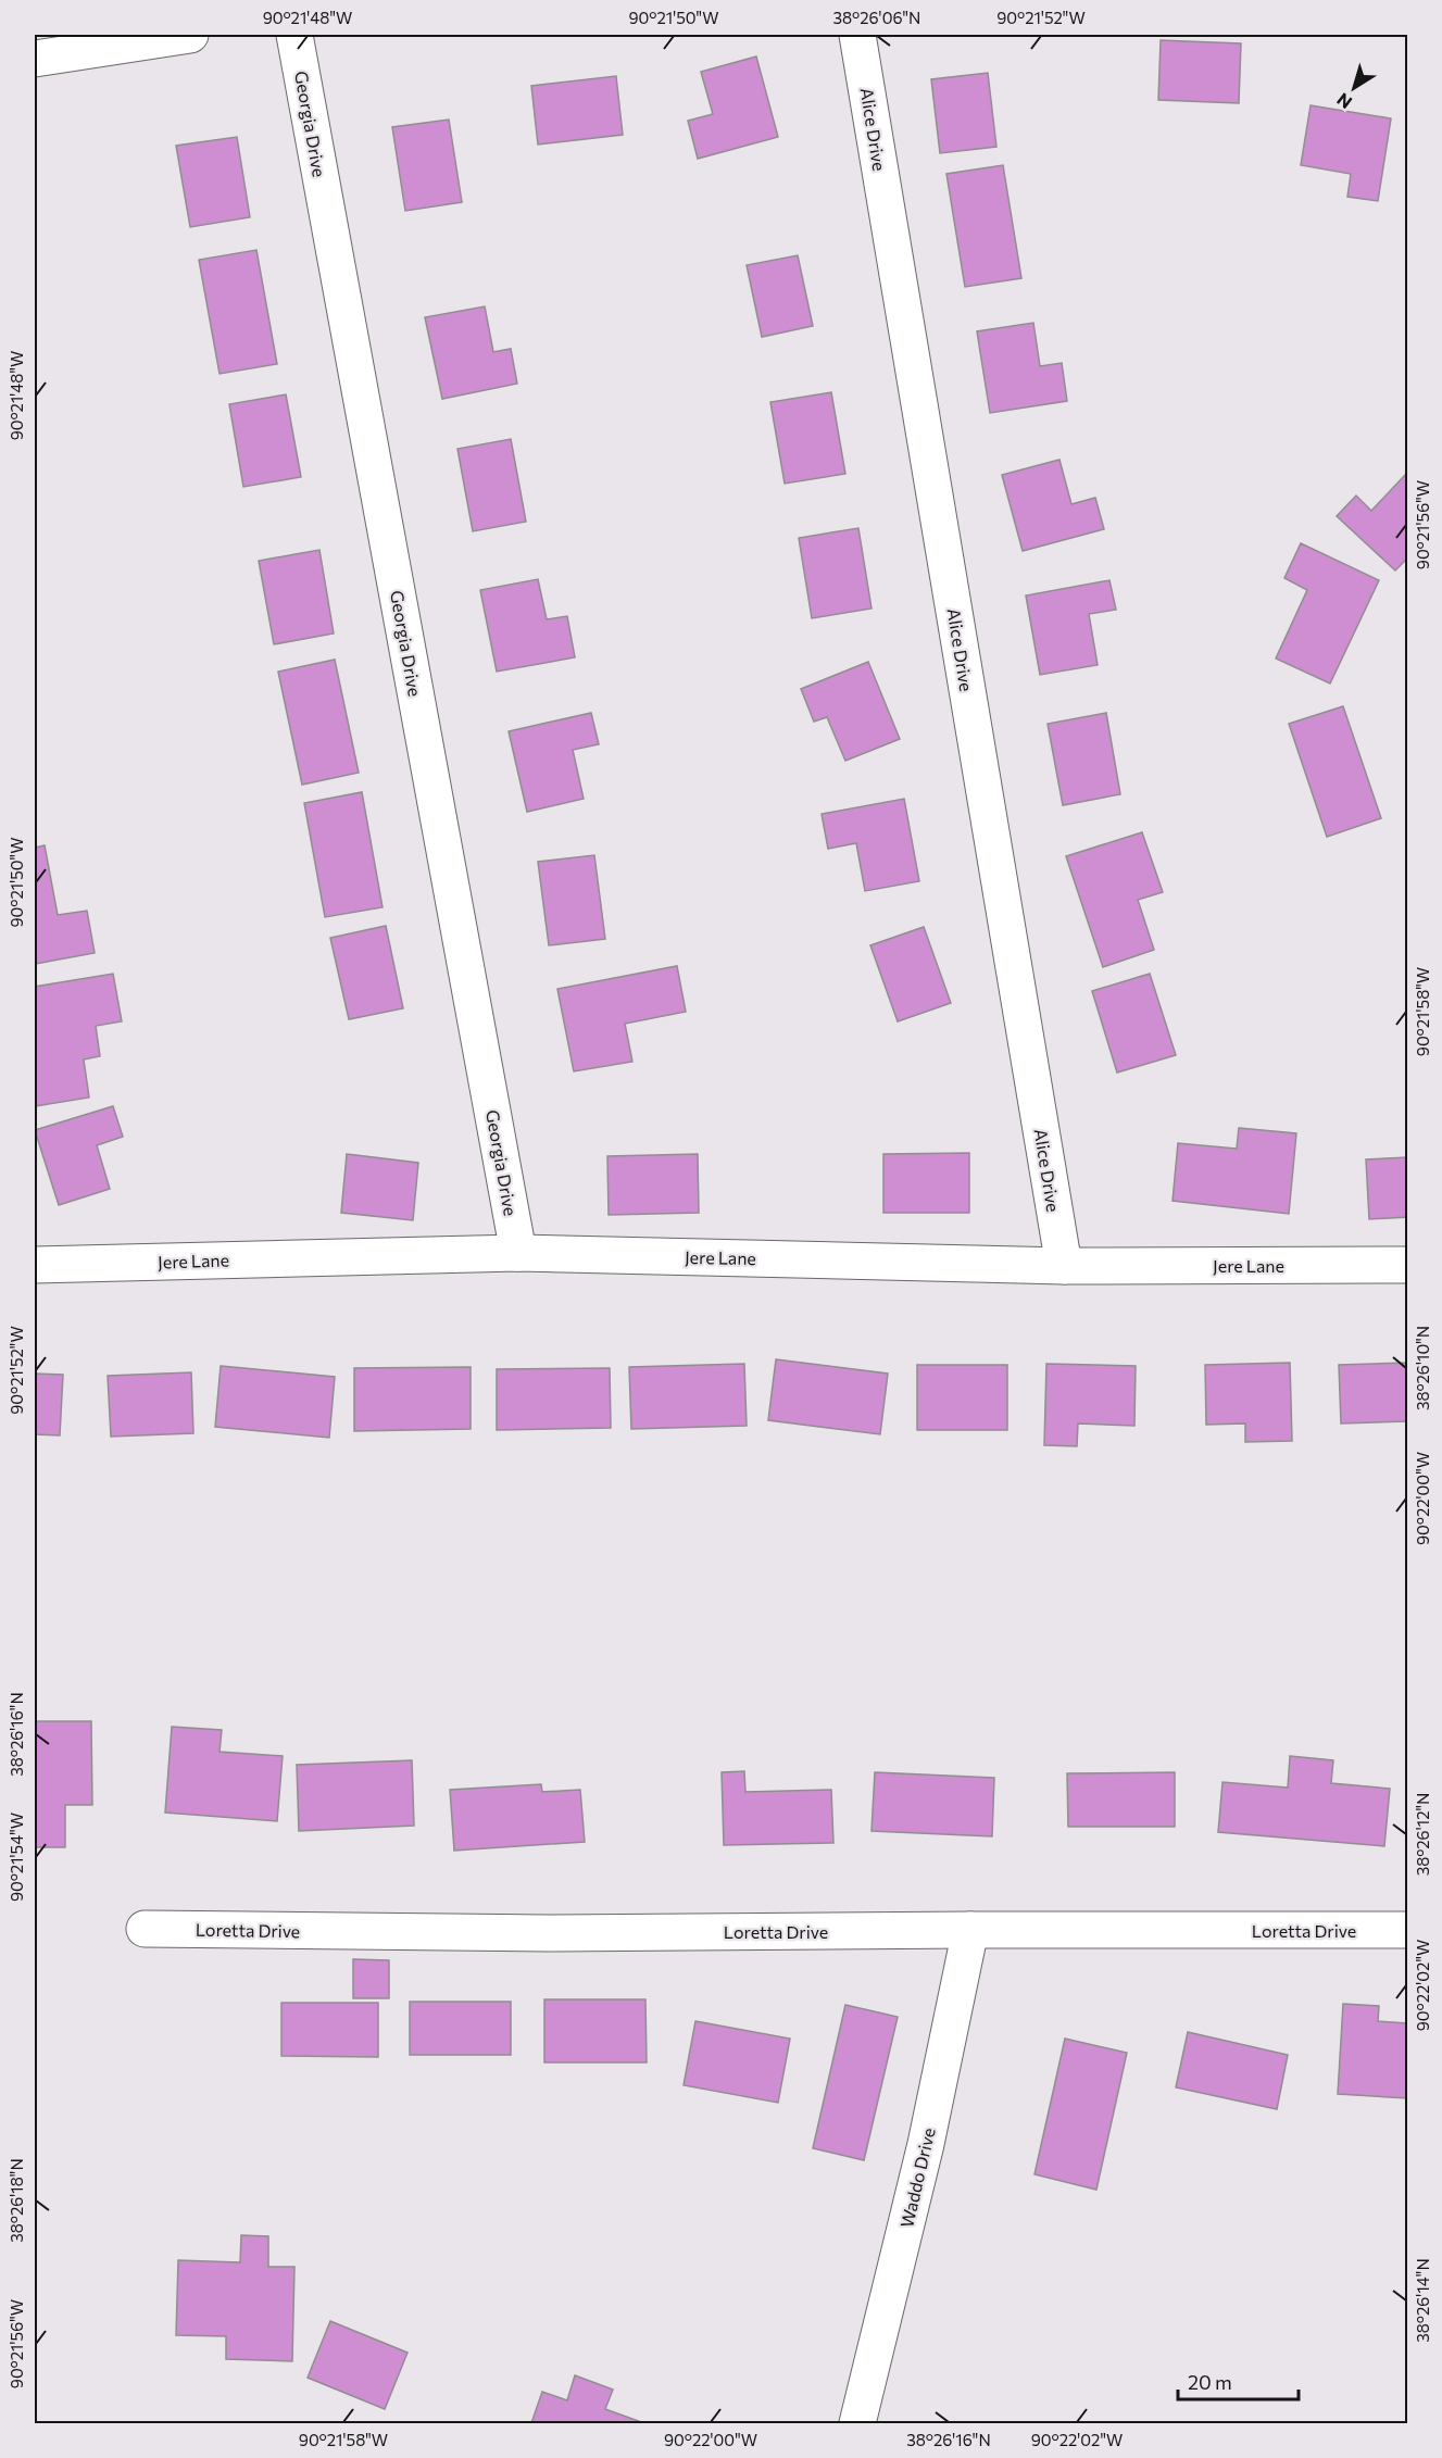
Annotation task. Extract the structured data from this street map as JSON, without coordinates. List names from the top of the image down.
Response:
{
  "streets": {
    "street": [
      "Georgia Drive",
      "Alice Drive",
      "Jere Lane",
      "Loretta Drive",
      "Waddo Drive"
    ]
  },
  "crossings": [
    ["Georgia Drive", "Jere Lane"],
    ["Alice Drive", "Jere Lane"],
    ["Loretta Drive", "Waddo Drive"]
  ],
  "scale_bar": "20 m",
  "north": "bottom left",
  "coordinates": [
    "90°21'48\"W",
    "90°21'50\"W",
    "38°26'06\"N",
    "90°21'52\"W",
    "90°21'56\"W",
    "90°21'58\"W",
    "38°26'10\"N",
    "90°22'00\"W",
    "38°26'16\"N",
    "38°26'12\"N",
    "90°21'54\"W",
    "90°22'02\"W",
    "38°26'18\"N",
    "38°26'14\"N"
  ]
}
